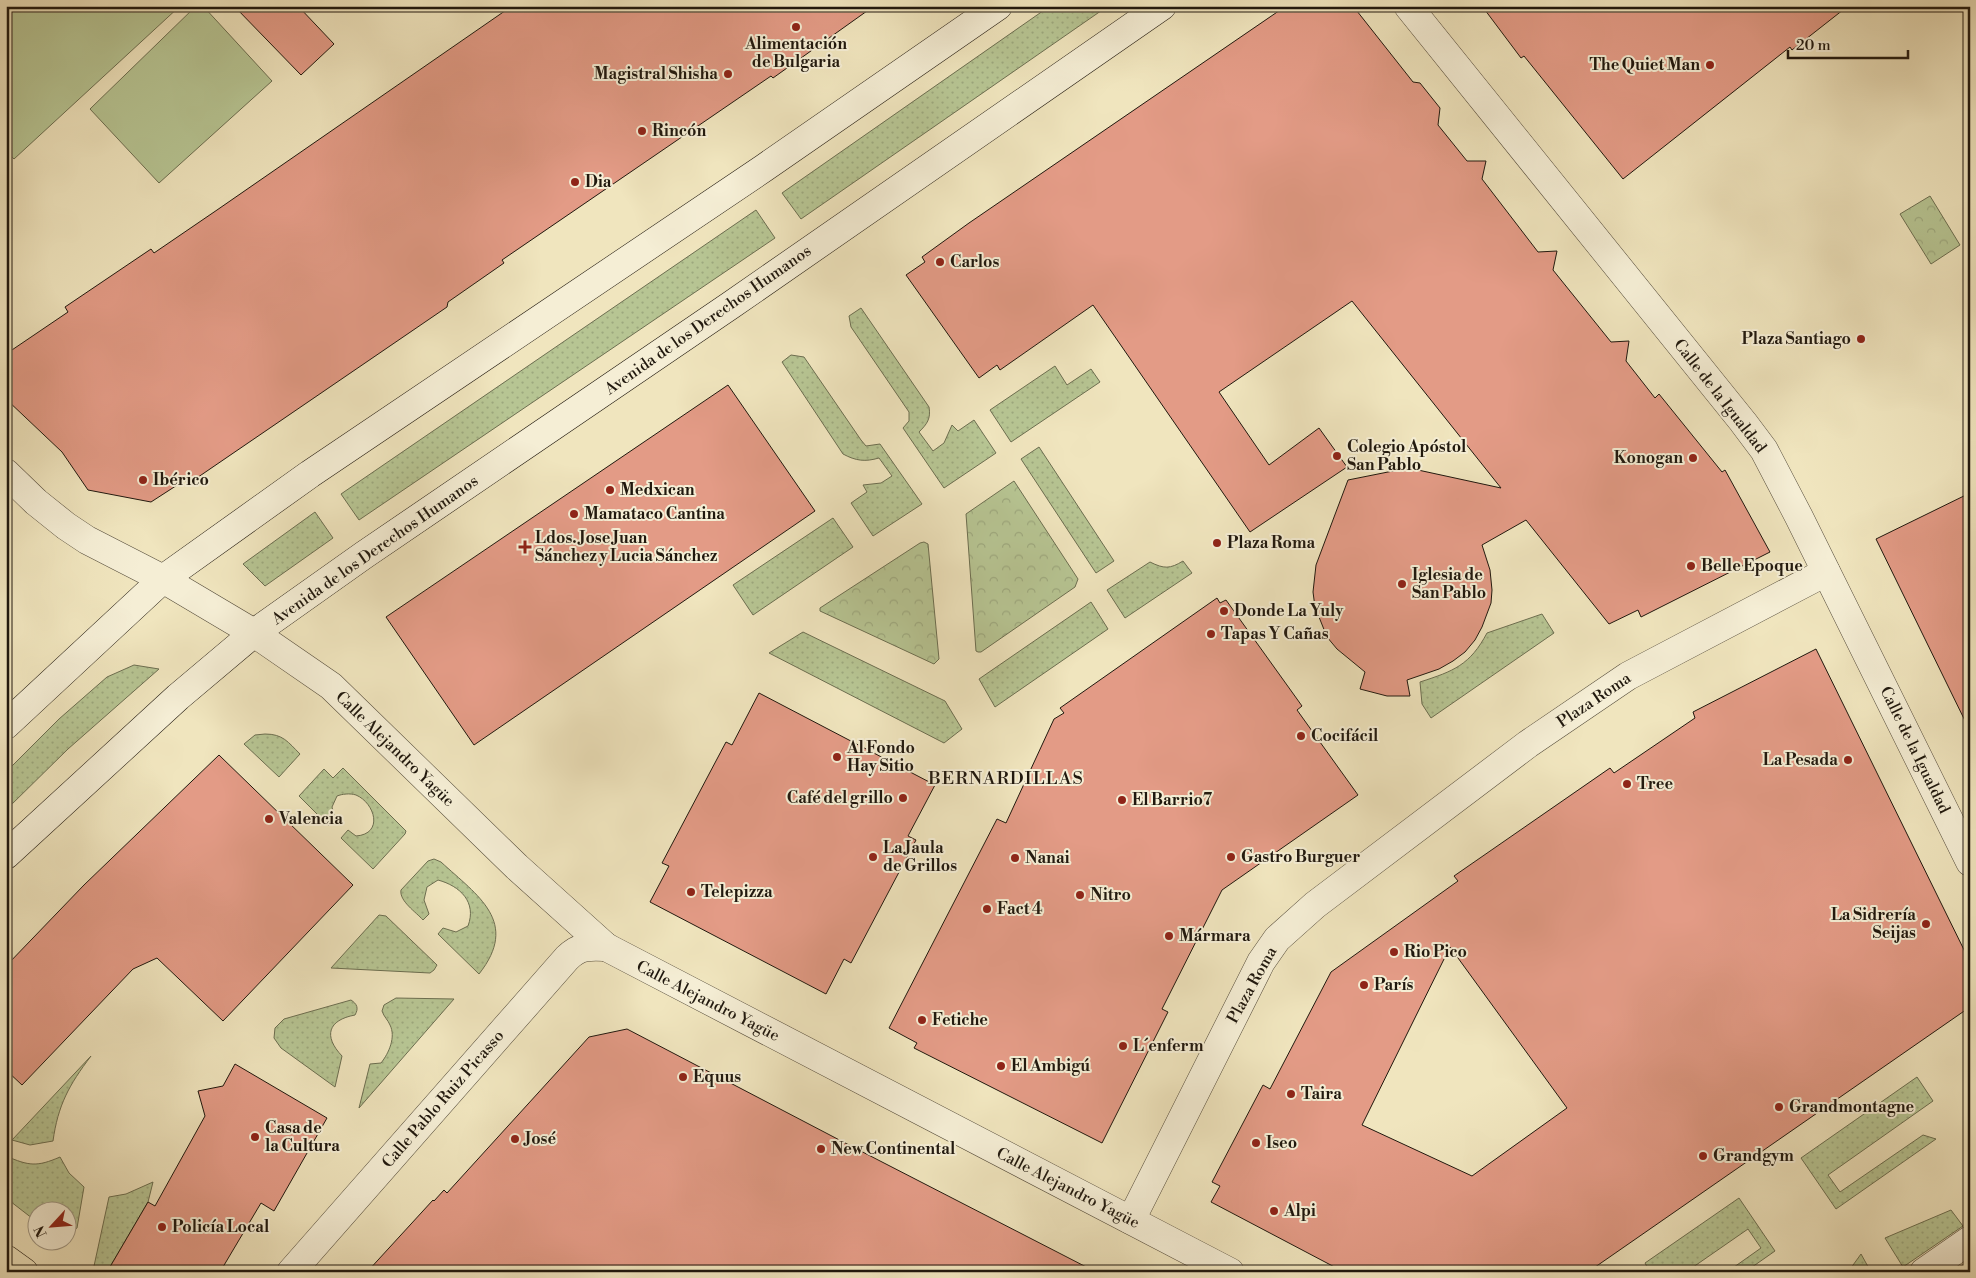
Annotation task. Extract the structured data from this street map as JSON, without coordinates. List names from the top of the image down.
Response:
{
  "streets": {
    "street": [
      "Avenida de los Derechos Humanos",
      "Calle de la Igualdad",
      "Plaza Roma",
      "Calle Alejandro Yagüe",
      "Calle Pablo Ruiz Picasso"
    ]
  },
  "crossings": [
    ["Avenida de los Derechos Humanos", "Calle Alejandro Yagüe"],
    ["Calle de la Igualdad", "Plaza Roma"],
    ["Plaza Roma", "Calle Alejandro Yagüe"],
    ["Calle Alejandro Yagüe", "Calle Pablo Ruiz Picasso"]
  ],
  "districts": ["BERNARDILLAS"],
  "places": {
    "other": [
      "Alimentación de Bulgaria",
      "The Quiet Man",
      "Magistral Shisha",
      "Rincón",
      "Dia",
      "Carlos",
      "Plaza Santiago",
      "Colegio Apóstol San Pablo",
      "Konogan",
      "Ibérico",
      "Medxican",
      "Mamataco Cantina",
      "Plaza Roma",
      "Belle Epoque",
      "Iglesia de San Pablo",
      "Donde La Yuly",
      "Tapas Y Cañas",
      "Cocifácil",
      "Al Fondo Hay Sitio",
      "La Pesada",
      "Tree",
      "Café del grillo",
      "El Barrio7",
      "Valencia",
      "La Jaula de Grillos",
      "Gastro Burguer",
      "Nanai",
      "Telepizza",
      "Nitro",
      "Fact 4",
      "La Sidrería Seijas",
      "Mármara",
      "Rio Pico",
      "París",
      "Fetiche",
      "L´enferm",
      "El Ambigú",
      "Equus",
      "Taira",
      "Grandmontagne",
      "Casa de la Cultura",
      "José",
      "Iseo",
      "New Continental",
      "Grandgym",
      "Alpi",
      "Policía Local"
    ],
    "health": ["Ldos. Jose Juan Sánchez y Lucia Sánchez"]
  },
  "scale_bar": "20 m",
  "north": "bottom left"
}
